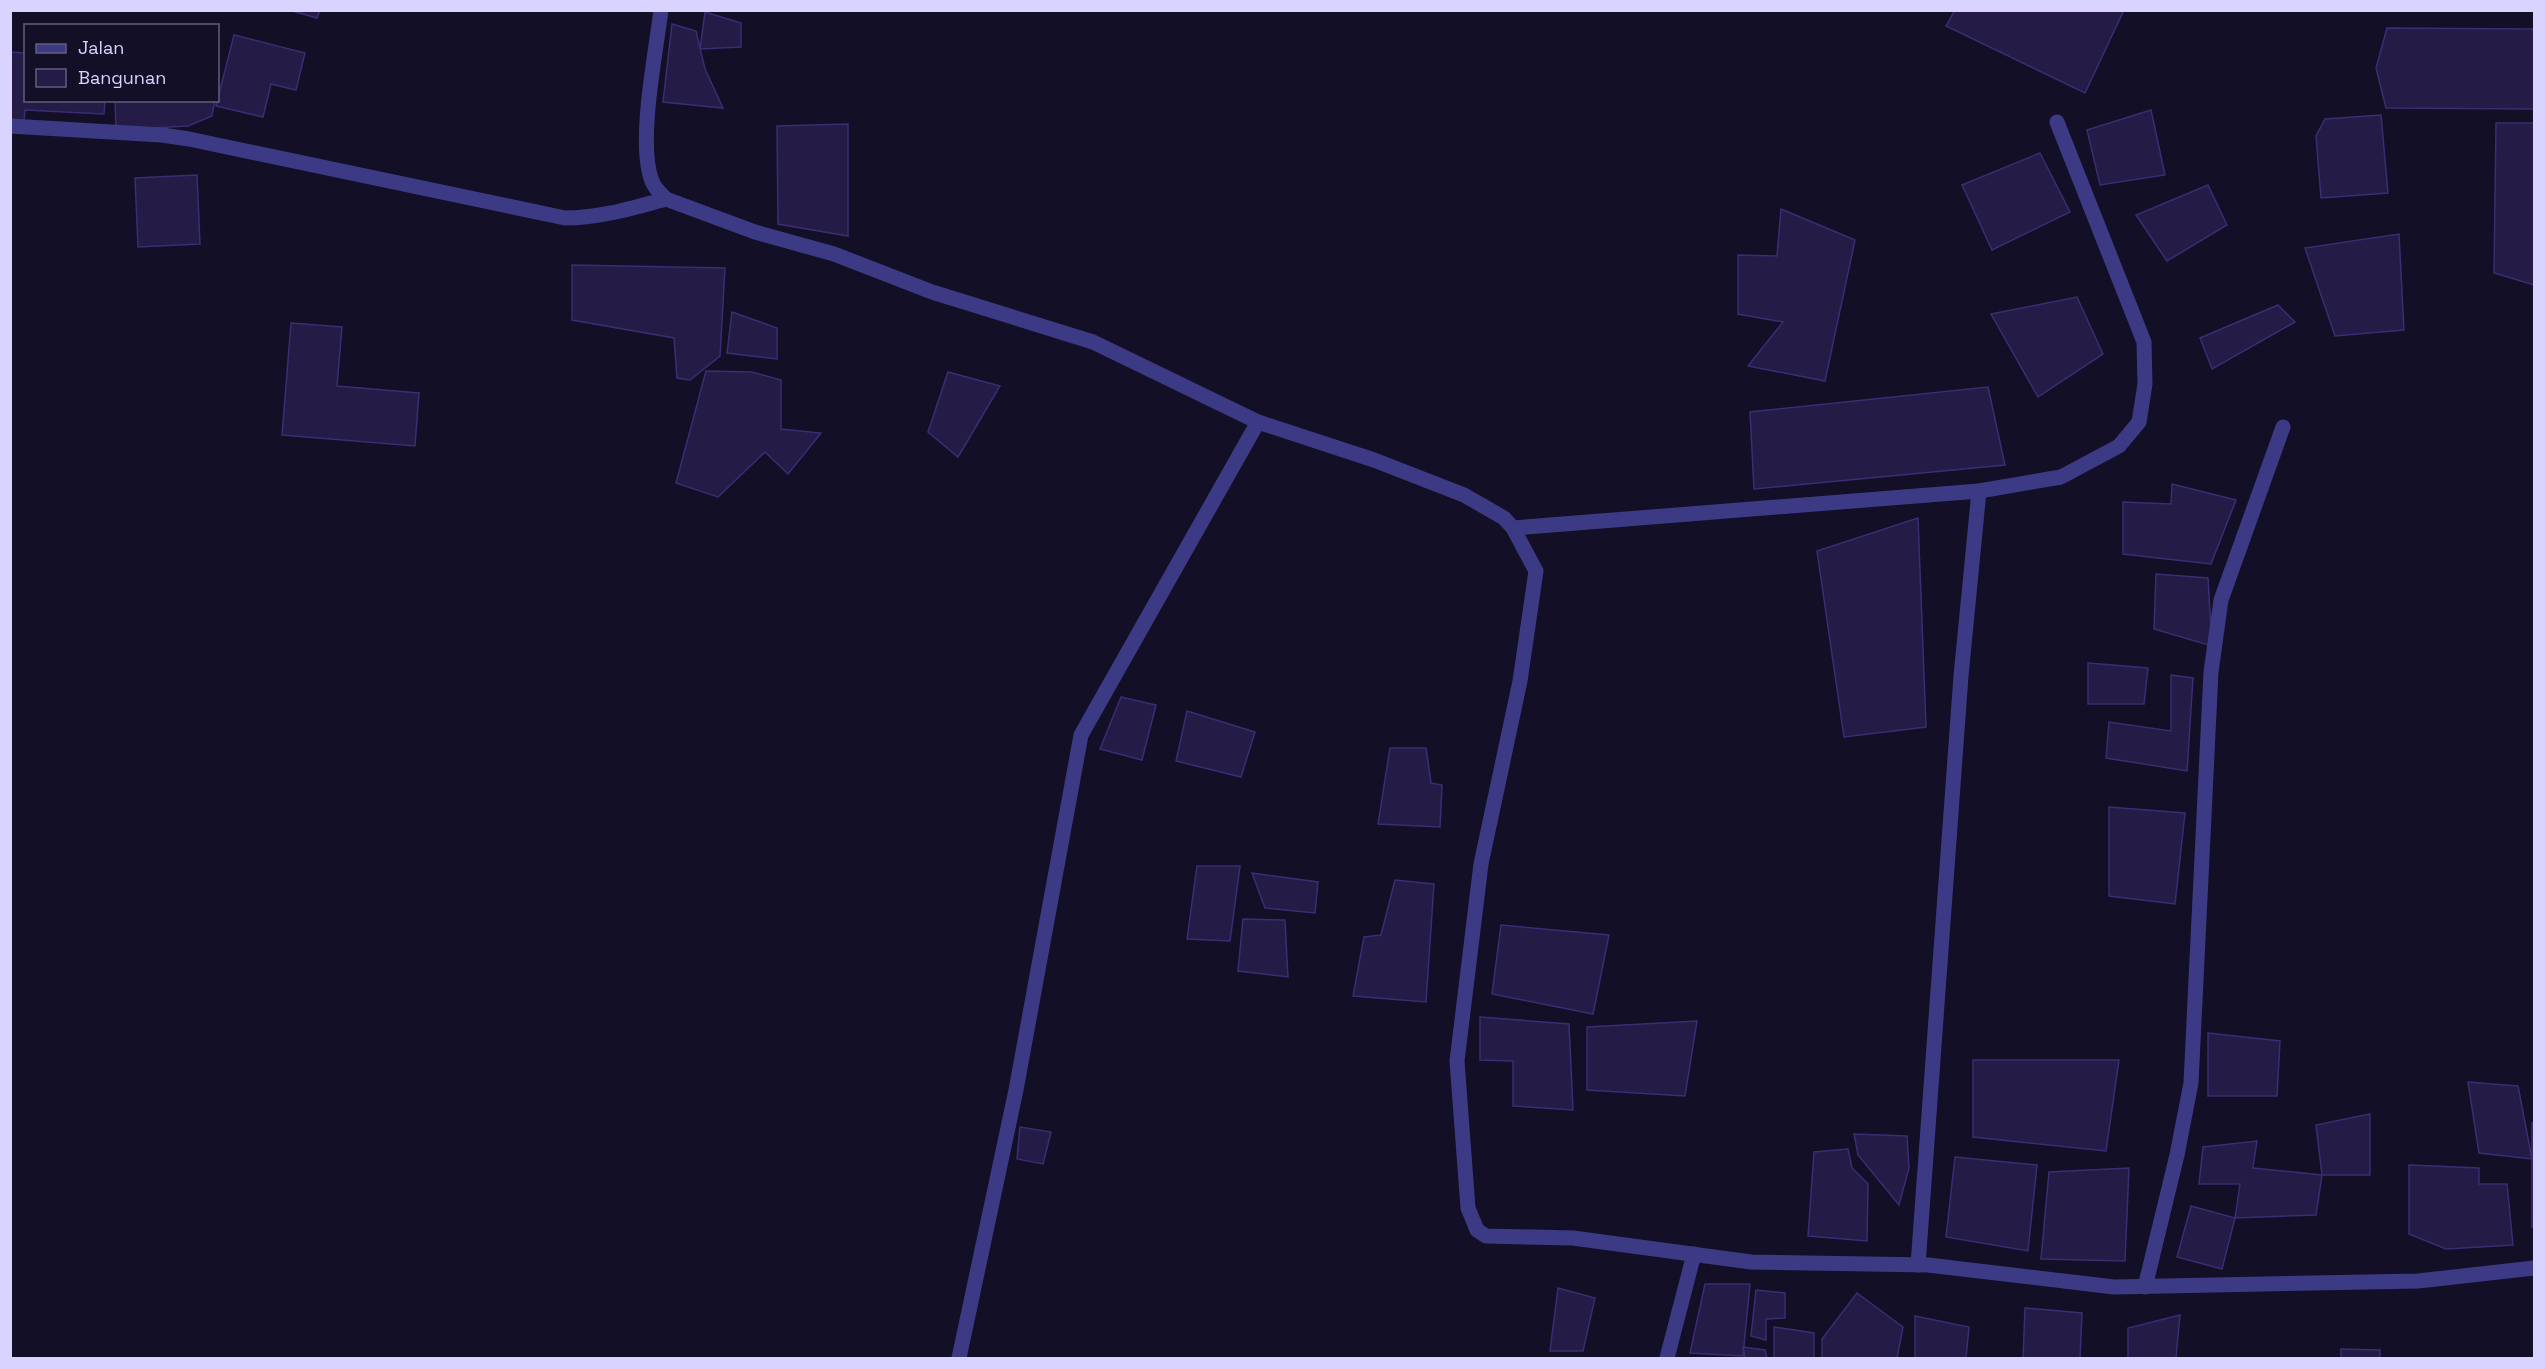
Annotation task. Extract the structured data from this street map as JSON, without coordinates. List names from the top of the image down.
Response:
{
  "legend": ["Jalan", "Bangunan"]
}
